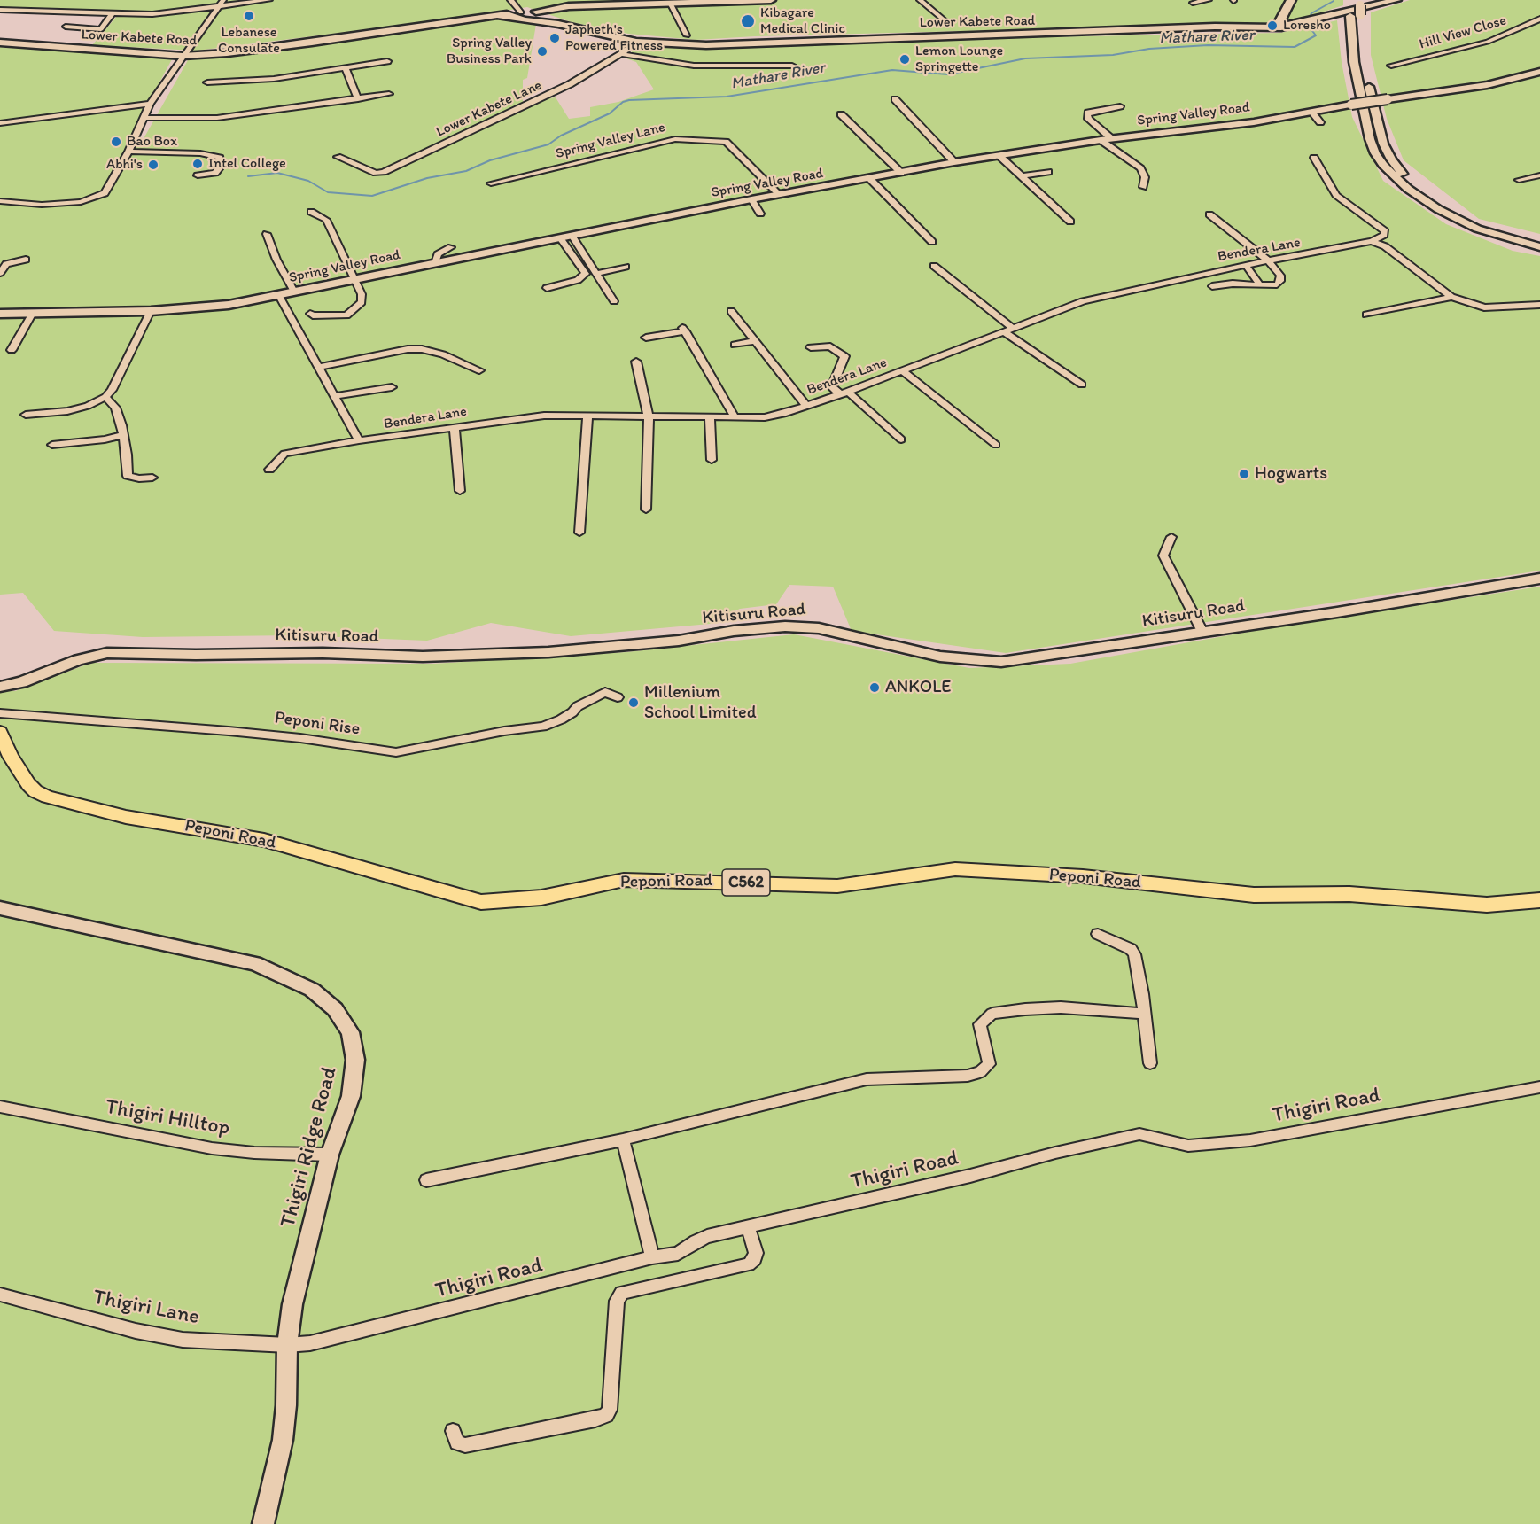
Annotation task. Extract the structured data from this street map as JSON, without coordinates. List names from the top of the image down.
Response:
{
  "streets": {
    "main road": ["Peponi Road", "C562"],
    "street": [
      "Lower Kabete Road",
      "Hill View Close",
      "Lower Kabete Lane",
      "Spring Valley Road",
      "Spring Valley Lane",
      "Bendera Lane",
      "Kitisuru Road",
      "Peponi Rise",
      "Thigiri Road",
      "Thigiri Hilltop",
      "Thigiri Ridge Road",
      "Thigiri Lane"
    ]
  },
  "crossings": [
    ["Lower Kabete Road", "Lower Kabete Lane"],
    ["Thigiri Road", "Thigiri Ridge Road"],
    ["Thigiri Road", "Thigiri Lane"],
    ["Thigiri Hilltop", "Thigiri Ridge Road"],
    ["Thigiri Ridge Road", "Thigiri Lane"]
  ],
  "water": ["Mathare River"],
  "places": [
    "Lebanese Consulate",
    "Kibagare Medical Clinic",
    "Loresho",
    "Japheth's Powered Fitness",
    "Spring Valley Business Park",
    "Lemon Lounge Springette",
    "Bao Box",
    "Intel College",
    "Abhi's",
    "Hogwarts",
    "ANKOLE",
    "Millenium School Limited"
  ]
}
